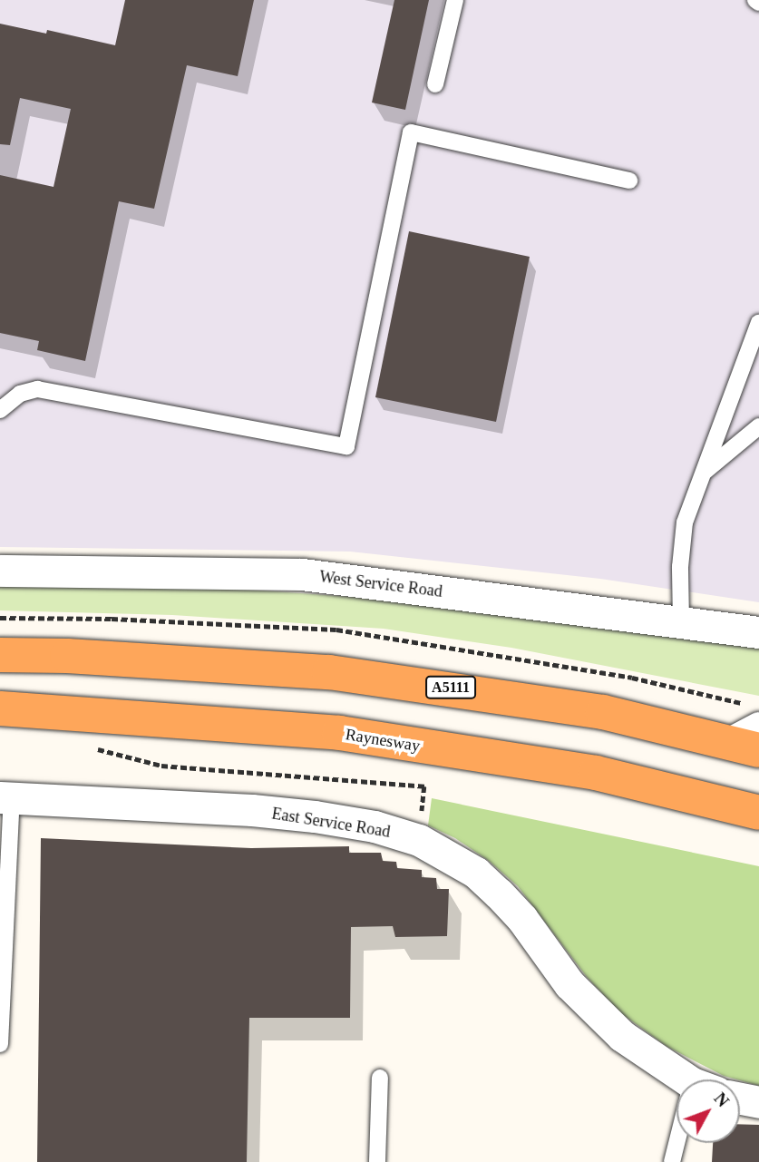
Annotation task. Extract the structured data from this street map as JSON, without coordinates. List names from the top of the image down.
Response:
{
  "streets": {
    "highway": ["A5111", "Raynesway"],
    "street": ["West Service Road", "East Service Road"]
  },
  "north": "top right"
}
